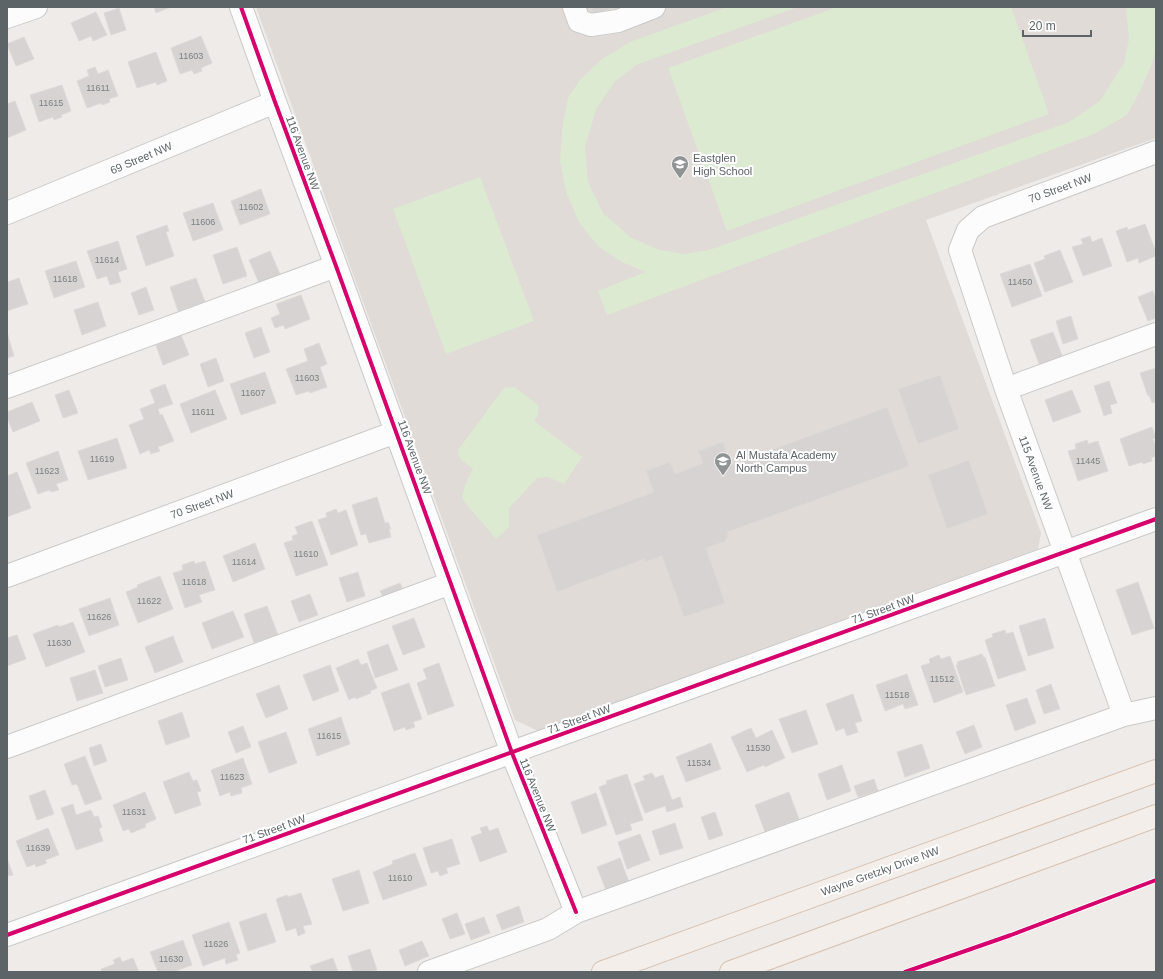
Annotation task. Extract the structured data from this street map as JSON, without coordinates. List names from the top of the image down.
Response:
{
  "streets": {
    "main road": ["Wayne Gretzky Drive NW"],
    "street": [
      "116 Avenue NW",
      "69 Street NW",
      "70 Street NW",
      "115 Avenue NW",
      "71 Street NW"
    ]
  },
  "crossings": [
    ["116 Avenue NW", "69 Street NW"],
    ["116 Avenue NW", "70 Street NW"],
    ["116 Avenue NW", "71 Street NW"],
    ["70 Street NW", "115 Avenue NW"],
    ["115 Avenue NW", "71 Street NW"]
  ],
  "places": {
    "school or university": ["Eastglen High School", "Al Mustafa Academy North Campus"]
  },
  "house_numbers": [
    "11603",
    "11611",
    "11615",
    "11602",
    "11606",
    "11614",
    "11618",
    "11450",
    "11603",
    "11607",
    "11611",
    "11619",
    "11445",
    "11623",
    "11610",
    "11614",
    "11618",
    "11622",
    "11626",
    "11630",
    "11512",
    "11518",
    "11615",
    "11530",
    "11534",
    "11623",
    "11631",
    "11639",
    "11610",
    "11626",
    "11630"
  ],
  "scale_bar": "20 m"
}
